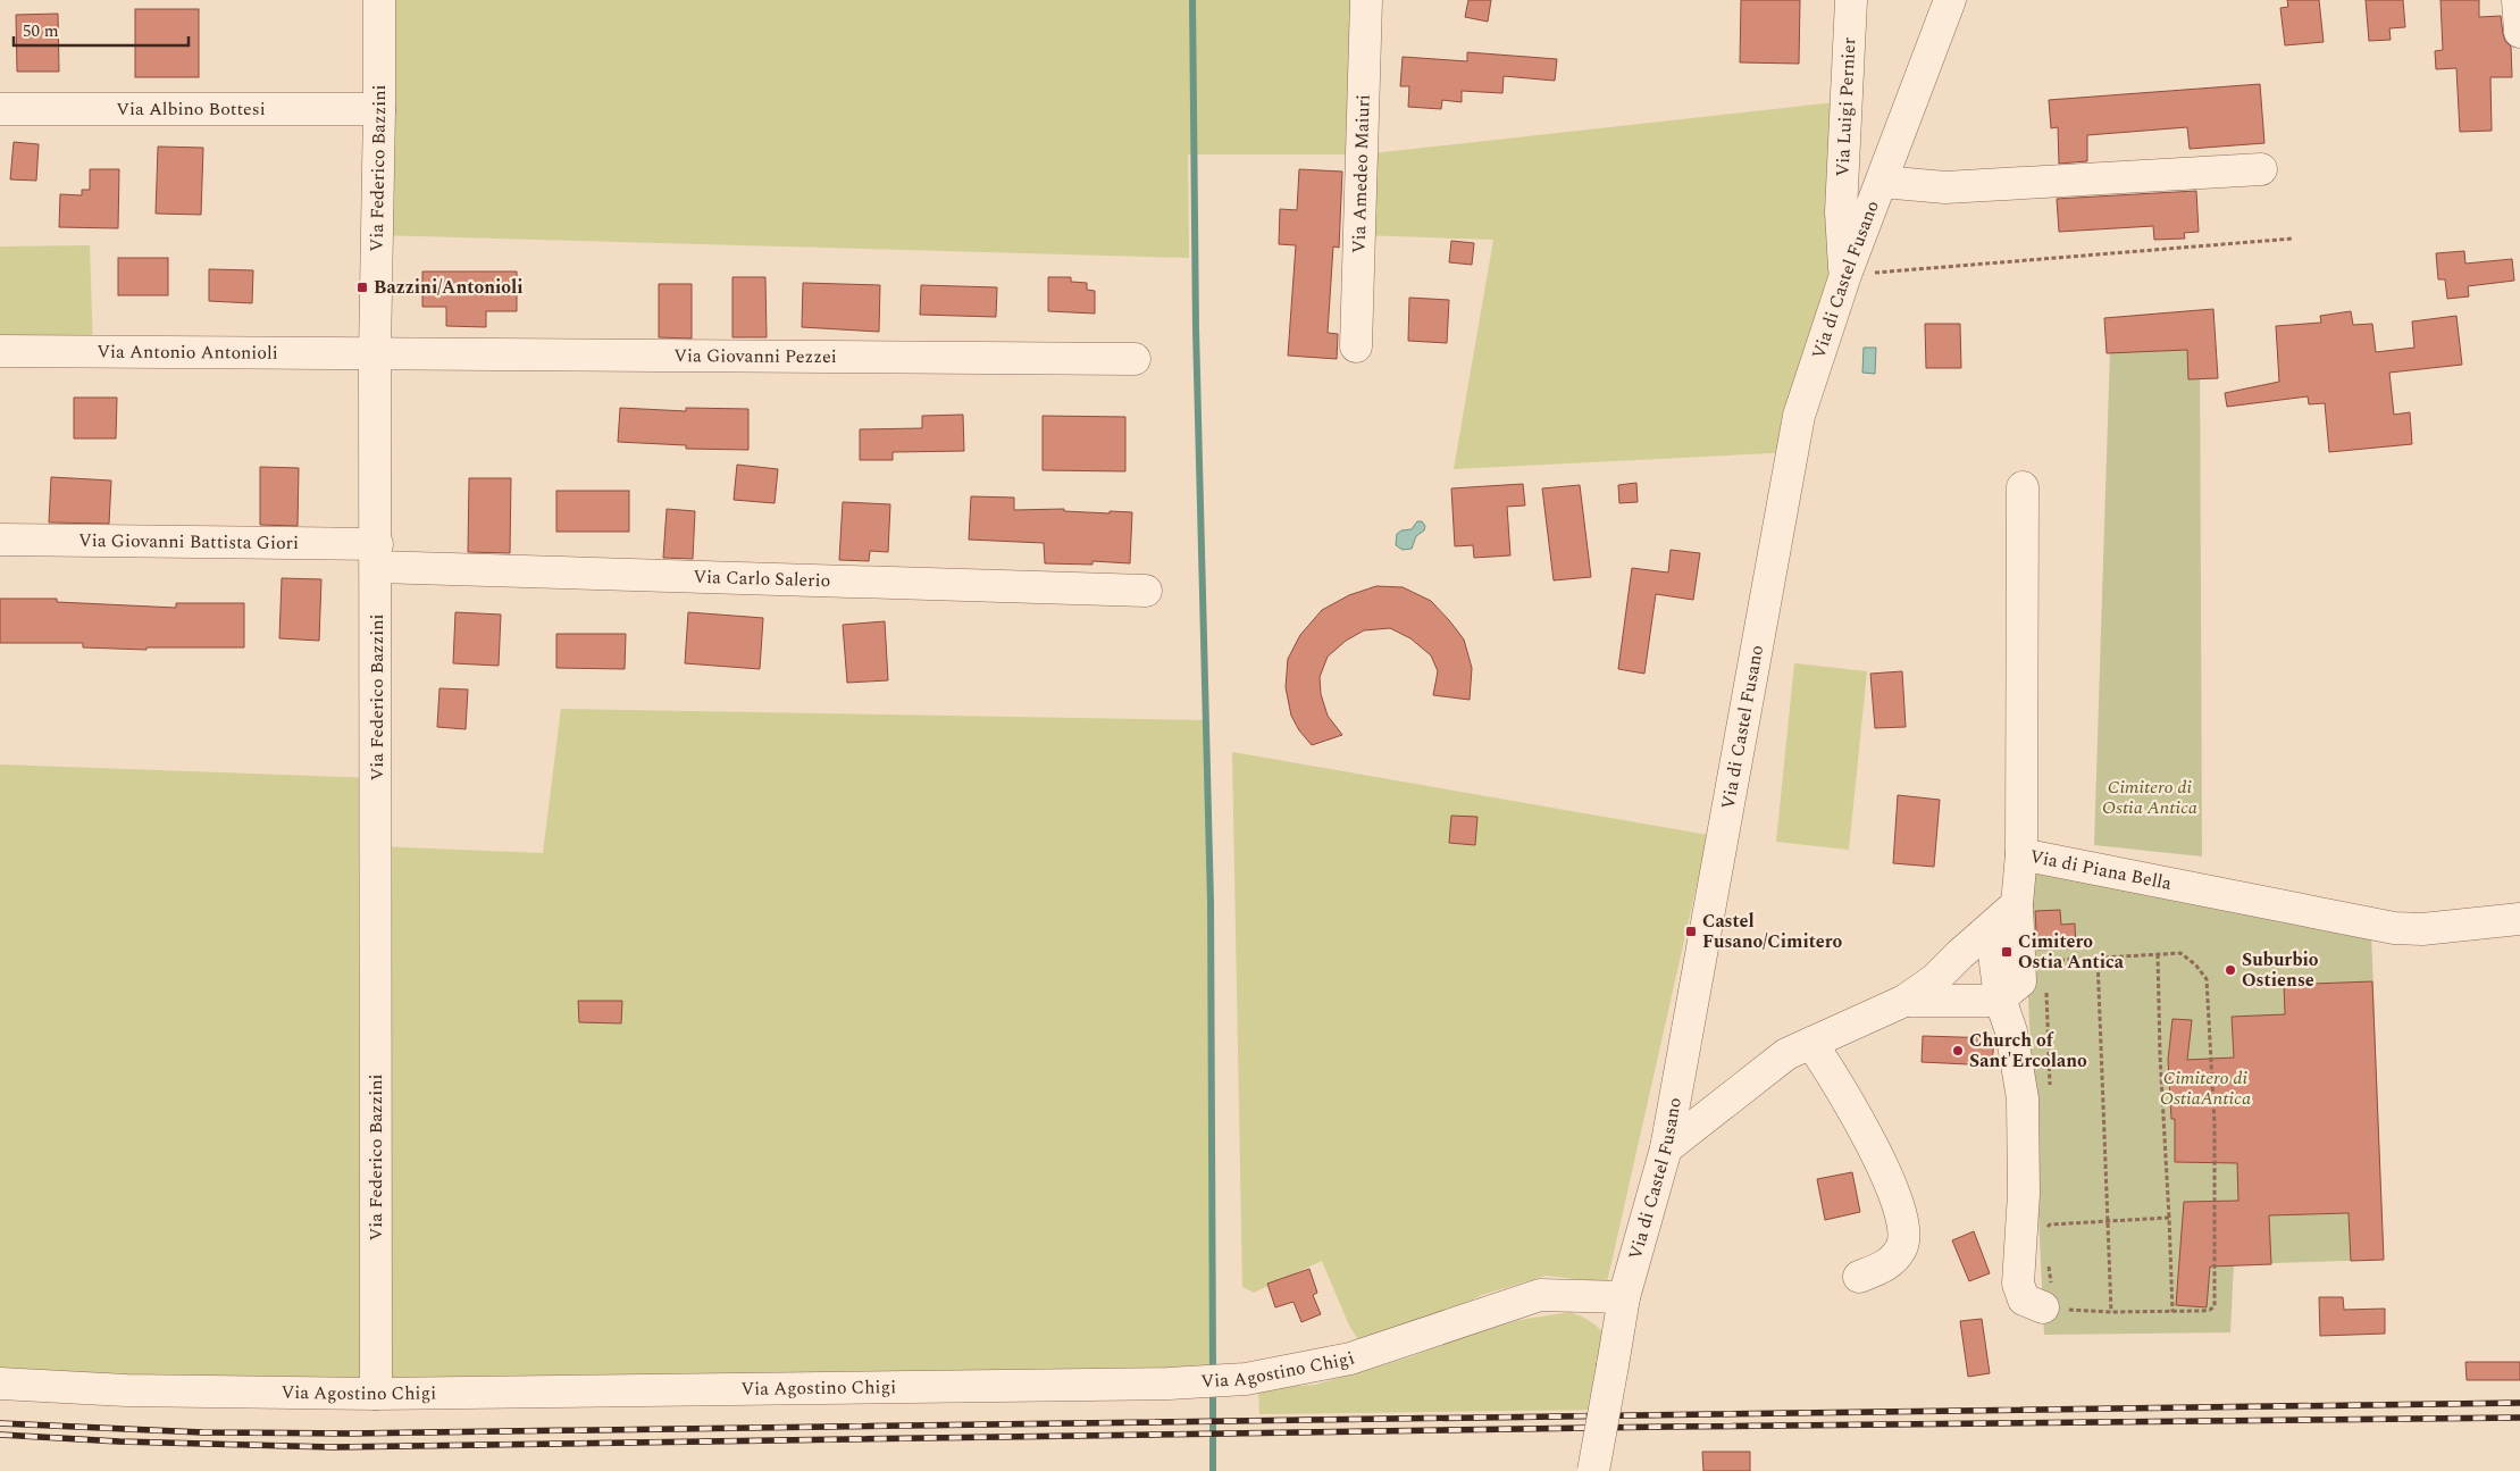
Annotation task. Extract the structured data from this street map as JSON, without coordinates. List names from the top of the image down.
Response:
{
  "streets": {
    "street": [
      "Via Luigi Pernier",
      "Via Albino Bottesi",
      "Via Federico Bazzini",
      "Via Amedeo Maiuri",
      "Via di Castel Fusano",
      "Via Antonio Antonioli",
      "Via Giovanni Pezzei",
      "Via Giovanni Battista Giori",
      "Via Carlo Salerio",
      "Via di Piana Bella",
      "Via Agostino Chigi"
    ]
  },
  "crossings": [
    ["Via Luigi Pernier", "Via di Castel Fusano"],
    ["Via Albino Bottesi", "Via Federico Bazzini"],
    ["Via Federico Bazzini", "Via Antonio Antonioli"],
    ["Via Federico Bazzini", "Via Giovanni Pezzei"],
    ["Via Federico Bazzini", "Via Giovanni Battista Giori"],
    ["Via Federico Bazzini", "Via Carlo Salerio"],
    ["Via Federico Bazzini", "Via Agostino Chigi"],
    ["Via di Castel Fusano", "Via Agostino Chigi"],
    ["Via Antonio Antonioli", "Via Giovanni Pezzei"],
    ["Via Giovanni Battista Giori", "Via Carlo Salerio"]
  ],
  "parks": ["Cimitero di Ostia Antica", "Cimitero di OstiaAntica"],
  "places": {
    "transit": ["Bazzini/Antonioli", "Castel Fusano/Cimitero", "Cimitero Ostia Antica"],
    "other": ["Suburbio Ostiense", "Church of Sant'Ercolano"]
  },
  "scale_bar": "50 m"
}
